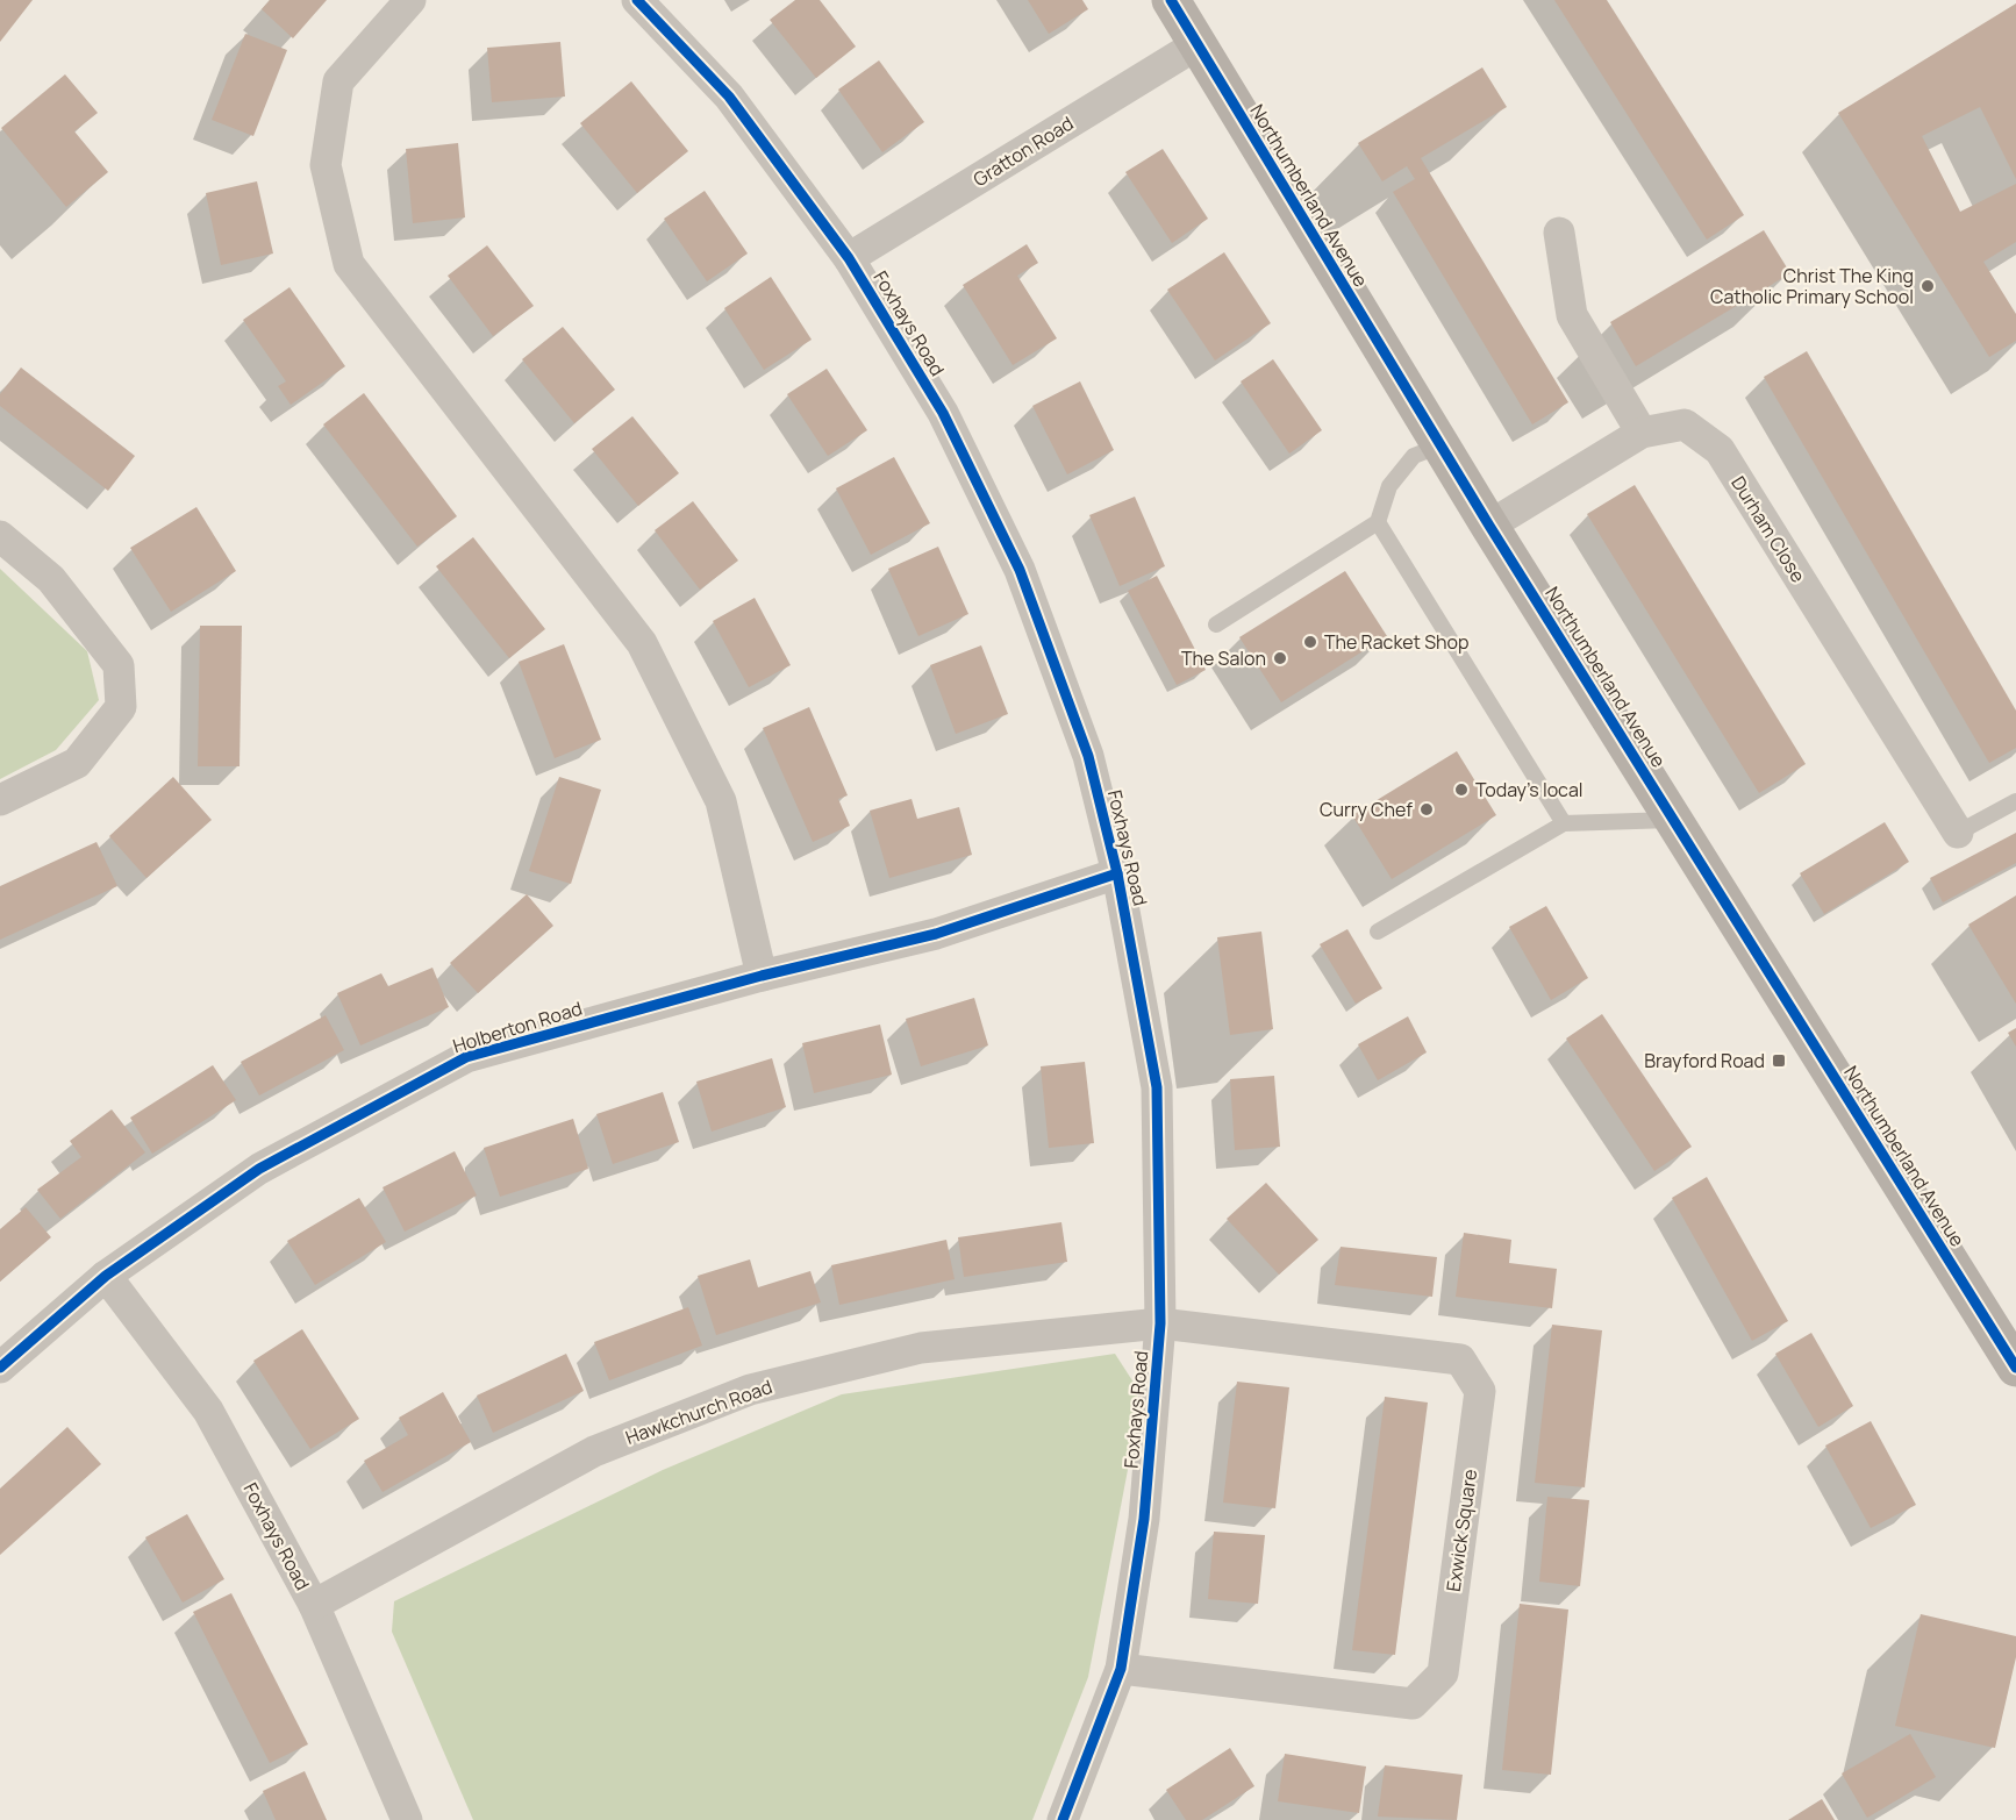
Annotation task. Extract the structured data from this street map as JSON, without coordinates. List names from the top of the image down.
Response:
{
  "streets": {
    "street": [
      "Gratton Road",
      "Northumberland Avenue",
      "Foxhays Road",
      "Durham Close",
      "Holberton Road",
      "Hawkchurch Road",
      "Exwick Square"
    ]
  },
  "crossings": [
    ["Gratton Road", "Northumberland Avenue"],
    ["Gratton Road", "Foxhays Road"],
    ["Northumberland Avenue", "Durham Close"],
    ["Foxhays Road", "Holberton Road"],
    ["Foxhays Road", "Hawkchurch Road"],
    ["Foxhays Road", "Exwick Square"],
    ["Hawkchurch Road", "Exwick Square"]
  ],
  "places": {
    "other": [
      "Christ The King Catholic Primary School",
      "The Racket Shop",
      "The Salon",
      "Today's local",
      "Curry Chef"
    ],
    "transit": ["Brayford Road"]
  }
}
